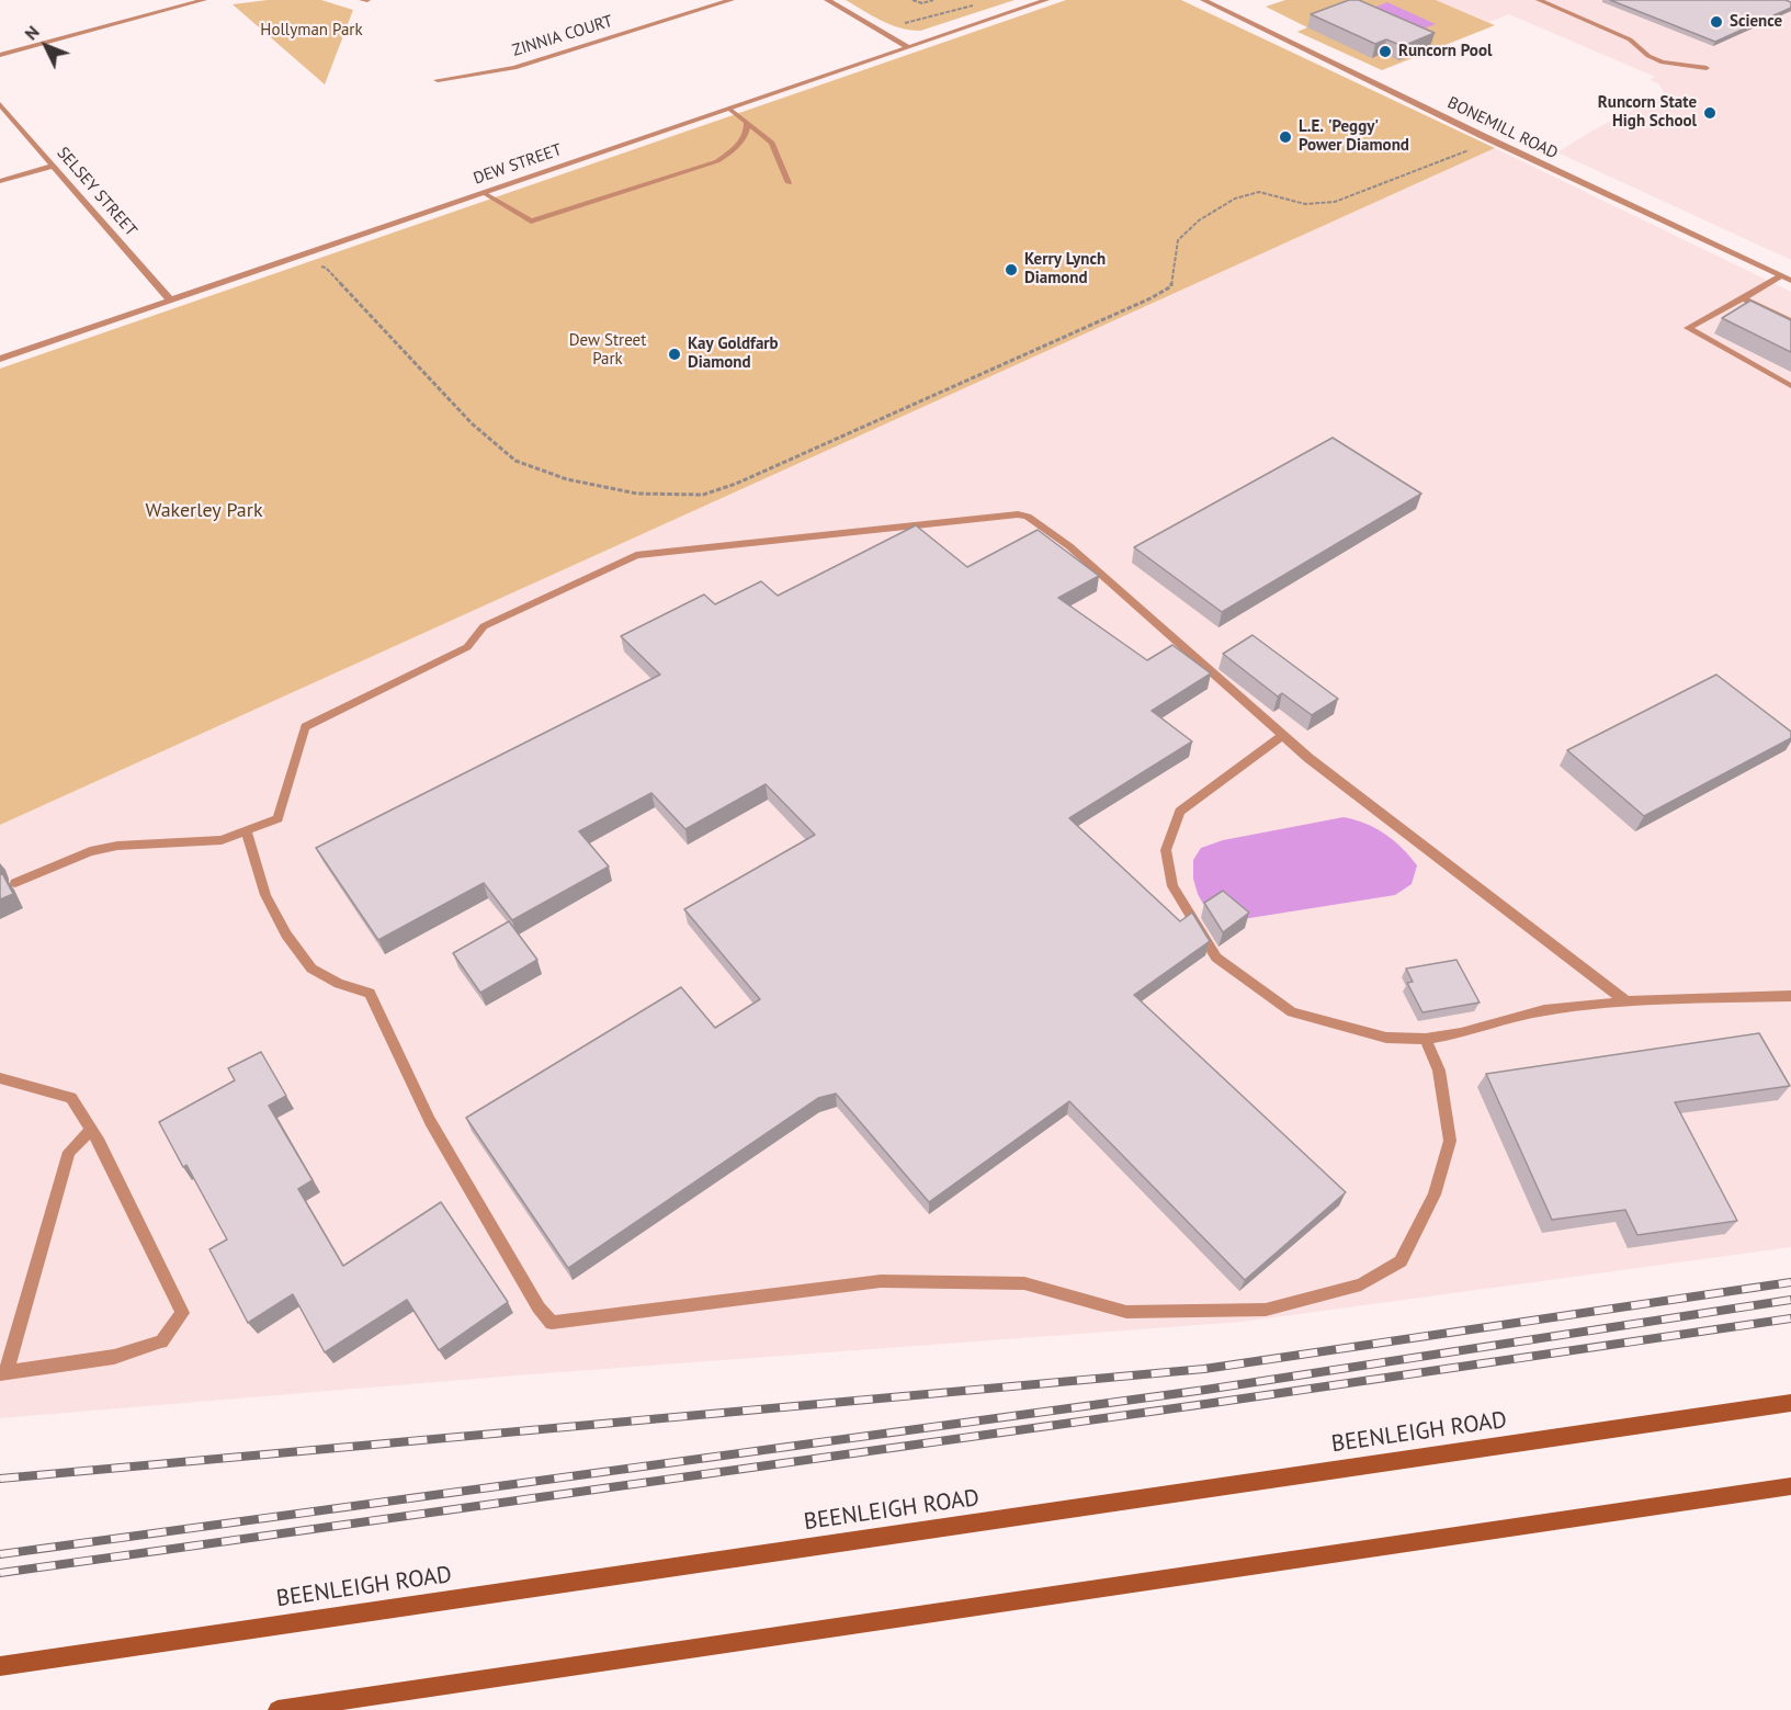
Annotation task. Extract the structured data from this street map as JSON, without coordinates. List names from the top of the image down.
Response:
{
  "streets": {
    "main road": ["BEENLEIGH ROAD"],
    "street": [
      "ZINNIA COURT",
      "BONEMILL ROAD",
      "DEW STREET",
      "SELSEY STREET"
    ]
  },
  "crossings": [
    ["DEW STREET", "SELSEY STREET"]
  ],
  "parks": ["Hollyman Park", "Dew Street Park", "Wakerley Park"],
  "places": [
    "Science",
    "Runcorn Pool",
    "Runcorn State High School",
    "L.E. 'Peggy' Power Diamond",
    "Kerry Lynch Diamond",
    "Kay Goldfarb Diamond"
  ],
  "north": "top left"
}
